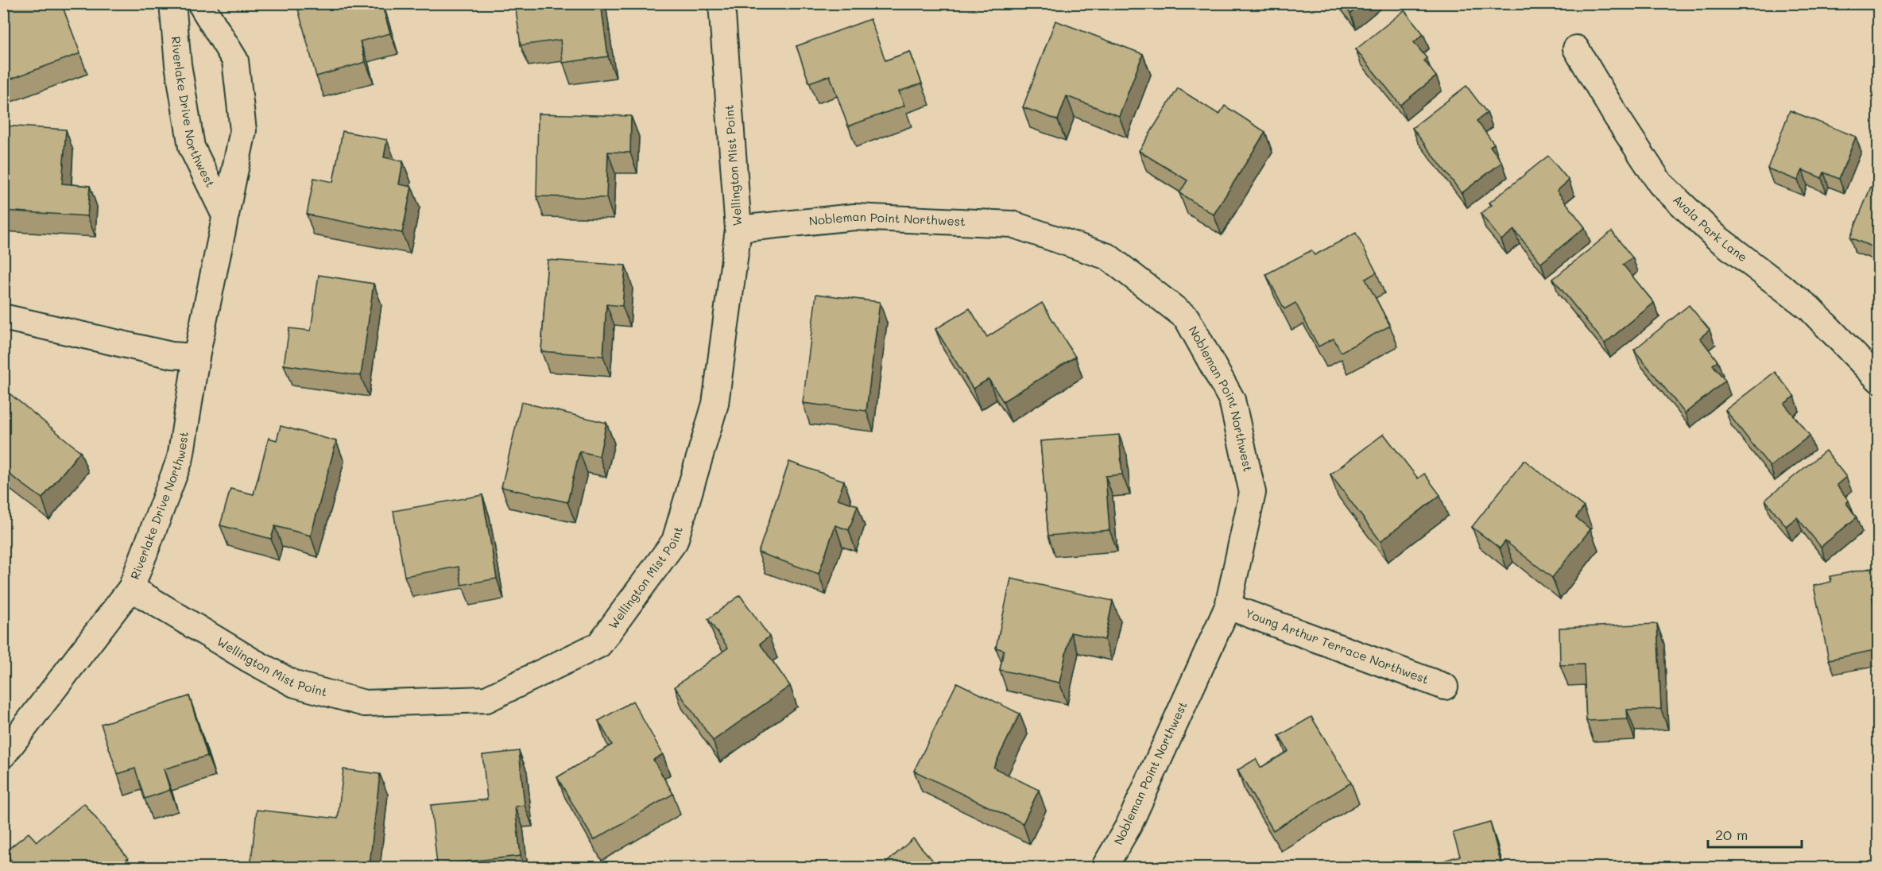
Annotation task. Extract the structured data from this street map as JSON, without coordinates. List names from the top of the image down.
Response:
{
  "streets": {
    "street": [
      "Riverlake Drive Northwest",
      "Wellington Mist Point",
      "Nobleman Point Northwest",
      "Avala Park Lane",
      "Young Arthur Terrace Northwest"
    ]
  },
  "crossings": [
    ["Riverlake Drive Northwest", "Wellington Mist Point"],
    ["Wellington Mist Point", "Nobleman Point Northwest"],
    ["Nobleman Point Northwest", "Young Arthur Terrace Northwest"]
  ],
  "scale_bar": "20 m"
}
